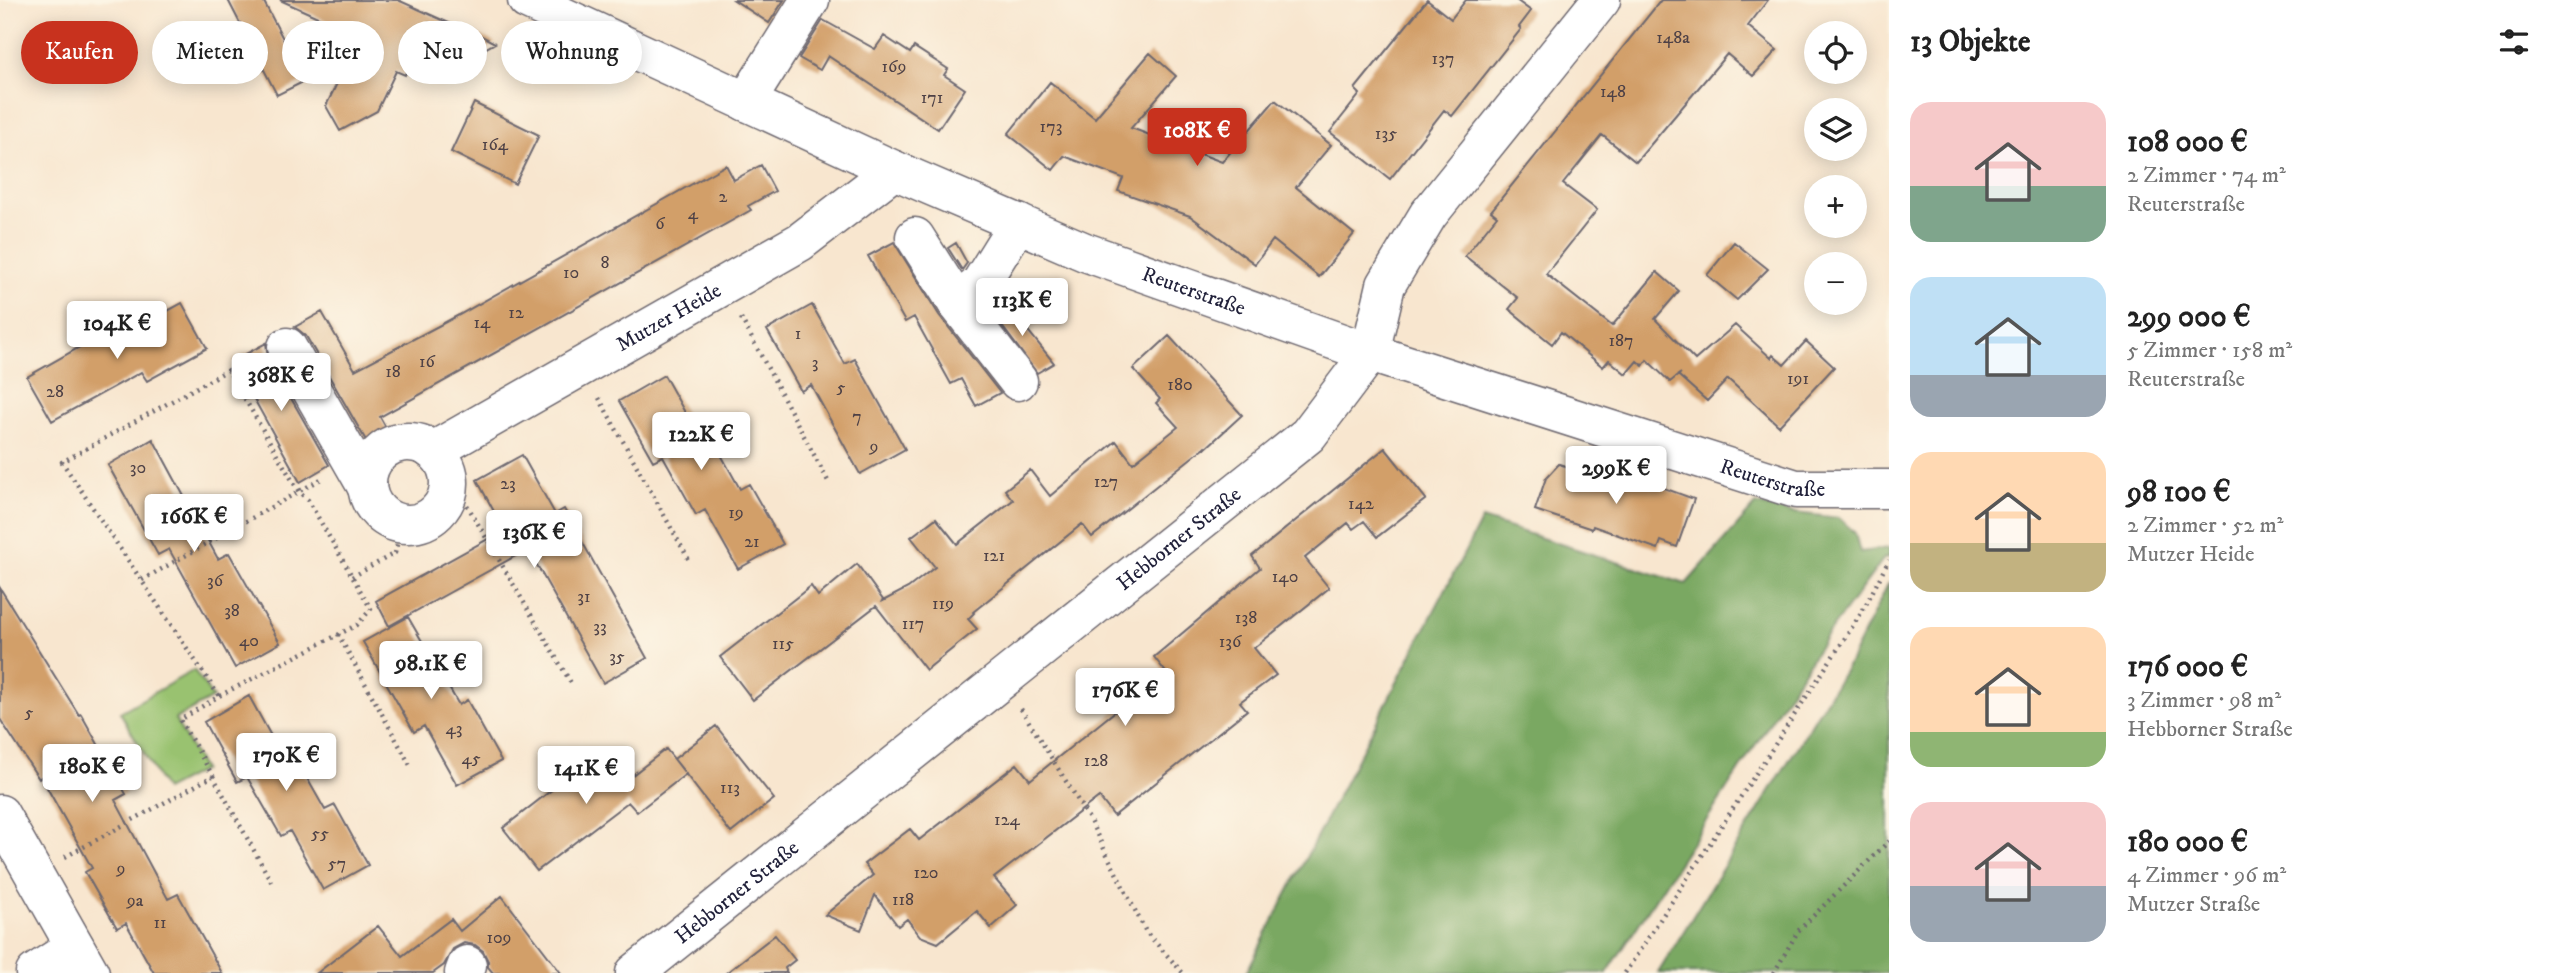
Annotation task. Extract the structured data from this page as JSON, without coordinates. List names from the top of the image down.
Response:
{
  "streets": {
    "street": ["Reuterstraße", "Mutzer Heide", "Hebborner Straße"]
  },
  "crossings": [
    ["Reuterstraße", "Mutzer Heide"],
    ["Reuterstraße", "Hebborner Straße"]
  ],
  "house_numbers": [
    "148a",
    "137",
    "169",
    "148",
    "171",
    "173",
    "135",
    "164",
    "2",
    "4",
    "6",
    "8",
    "10",
    "12",
    "14",
    "1",
    "187",
    "16",
    "3",
    "18",
    "191",
    "180",
    "5",
    "28",
    "7",
    "9",
    "30",
    "127",
    "23",
    "142",
    "19",
    "21",
    "121",
    "140",
    "36",
    "31",
    "119",
    "38",
    "138",
    "117",
    "33",
    "40",
    "136",
    "115",
    "35",
    "5",
    "43",
    "45",
    "128",
    "113",
    "124",
    "55",
    "57",
    "9",
    "120",
    "118",
    "9a",
    "11",
    "109"
  ],
  "page": {
    "heading": "13 Objekte",
    "map_buttons": ["+", "−"],
    "chip": [
      "Kaufen",
      "Mieten",
      "Filter",
      "Neu",
      "Wohnung"
    ],
    "list": [
      {
        "name": "108 000 €",
        "note": "2 Zimmer · 74 m² · Reuterstraße"
      },
      {
        "name": "299 000 €",
        "note": "5 Zimmer · 158 m² · Reuterstraße"
      },
      {
        "name": "98 100 €",
        "note": "2 Zimmer · 52 m² · Mutzer Heide"
      },
      {
        "name": "176 000 €",
        "note": "3 Zimmer · 98 m² · Hebborner Straße"
      },
      {
        "name": "180 000 €",
        "note": "4 Zimmer · 96 m² · Mutzer Straße"
      }
    ],
    "price": [
      "108K €",
      "113K €",
      "104K €",
      "368K €",
      "122K €",
      "299K €",
      "166K €",
      "136K €",
      "98.1K €",
      "176K €",
      "170K €",
      "180K €",
      "141K €"
    ]
  }
}
